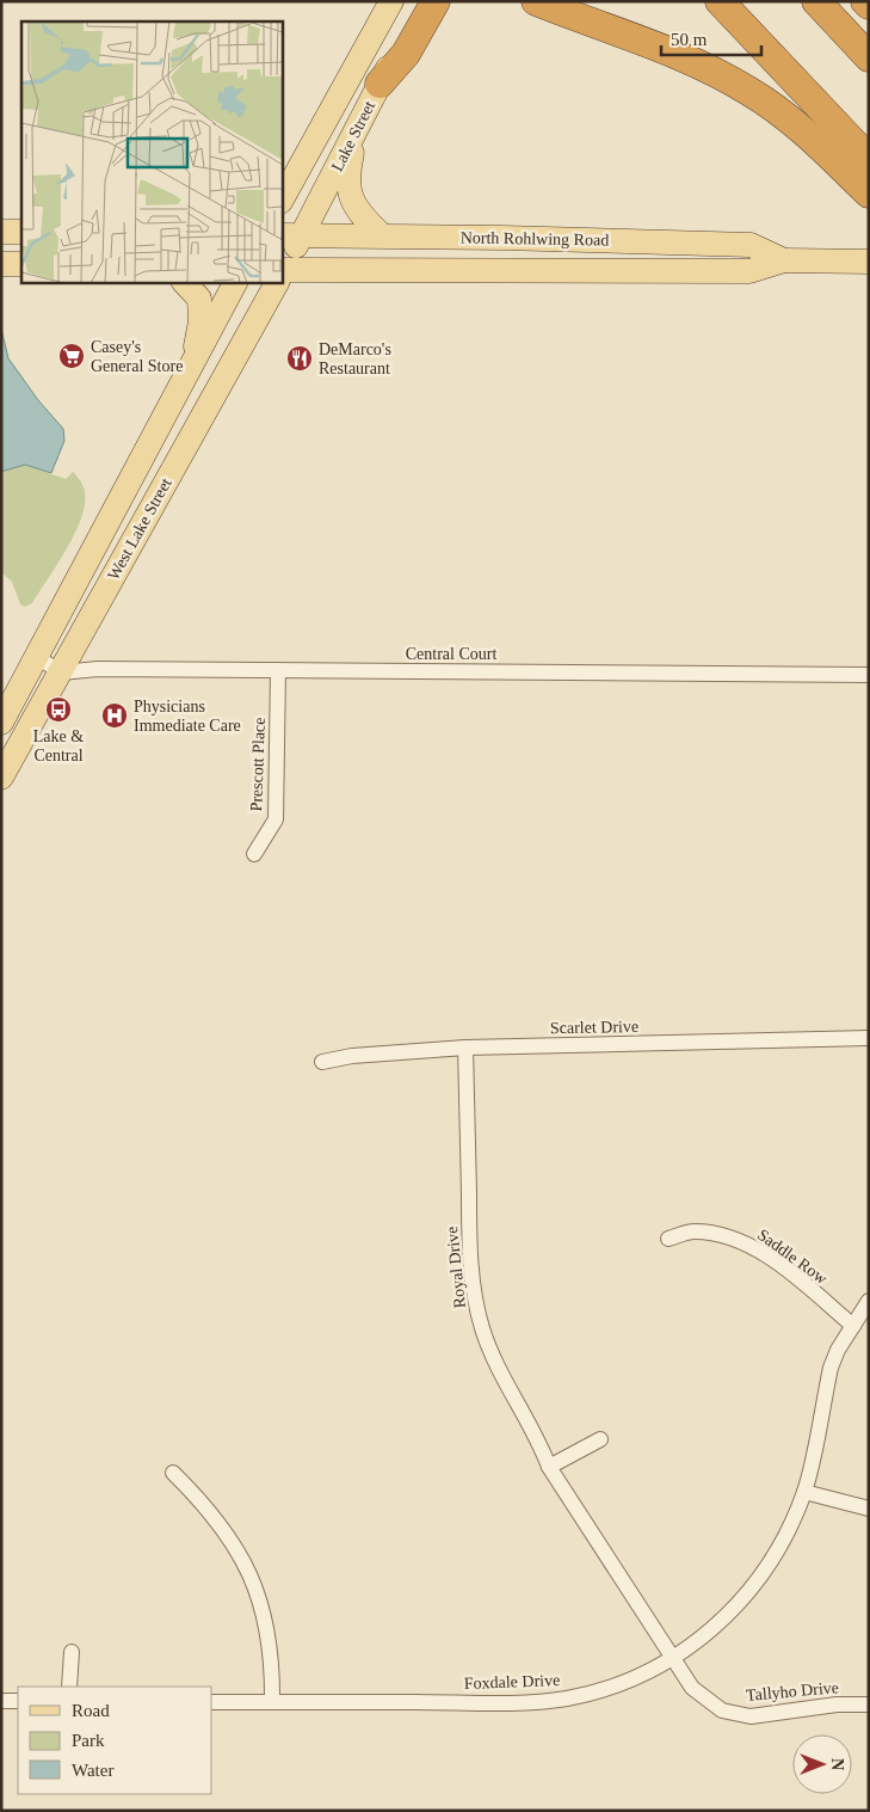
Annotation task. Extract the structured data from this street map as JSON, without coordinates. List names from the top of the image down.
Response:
{
  "streets": {
    "main road": ["Lake Street", "North Rohlwing Road", "West Lake Street"],
    "street": [
      "Central Court",
      "Prescott Place",
      "Scarlet Drive",
      "Saddle Row",
      "Royal Drive",
      "Foxdale Drive",
      "Tallyho Drive"
    ]
  },
  "crossings": [
    ["Lake Street", "North Rohlwing Road"],
    ["West Lake Street", "Central Court"],
    ["Central Court", "Prescott Place"],
    ["Scarlet Drive", "Royal Drive"],
    ["Saddle Row", "Foxdale Drive"],
    ["Royal Drive", "Foxdale Drive"],
    ["Royal Drive", "Tallyho Drive"],
    ["Foxdale Drive", "Tallyho Drive"]
  ],
  "places": {
    "supermarket": ["Casey's General Store"],
    "restaurant": ["DeMarco's Restaurant"],
    "bus stop": ["Lake & Central"],
    "hospital": ["Physicians Immediate Care"]
  },
  "legend": ["Road", "Park", "Water"],
  "scale_bar": "50 m",
  "north": "right"
}
